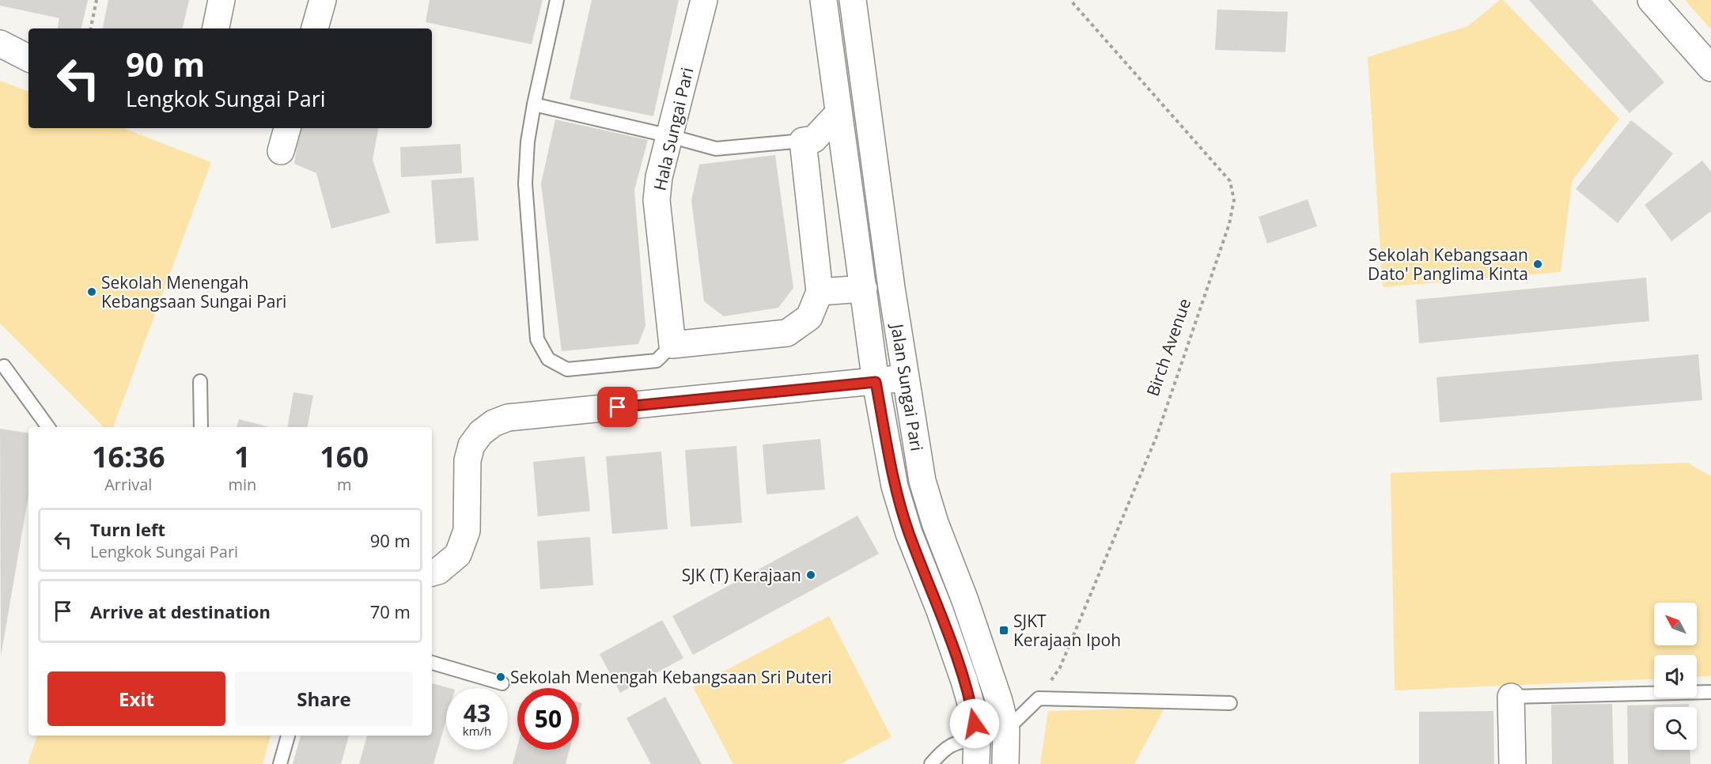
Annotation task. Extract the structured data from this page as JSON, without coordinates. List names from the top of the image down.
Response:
{
  "streets": {
    "main road": ["Hala Sungai Pari", "Jalan Sungai Pari"],
    "path": ["Birch Avenue"]
  },
  "places": {
    "other": [
      "Sekolah Kebangsaan Dato' Panglima Kinta",
      "Sekolah Menengah Kebangsaan Sungai Pari",
      "SJK (T) Kerajaan",
      "Sekolah Menengah Kebangsaan Sri Puteri"
    ],
    "transit": ["SJKT Kerajaan Ipoh"]
  },
  "north": "top left",
  "page": {
    "turn": ["90 m", "Lengkok Sungai Pari"],
    "eta": [
      "16:36",
      "Arrival",
      "1",
      "min",
      "160",
      "m"
    ],
    "list": [
      {
        "name": "Turn left",
        "note": "Lengkok Sungai Pari",
        "value": "90 m"
      },
      {
        "name": "Arrive at destination",
        "value": "70 m"
      }
    ],
    "buttons": ["Exit", "Share"],
    "speed": "43 km/h",
    "limit": "50"
  }
}
